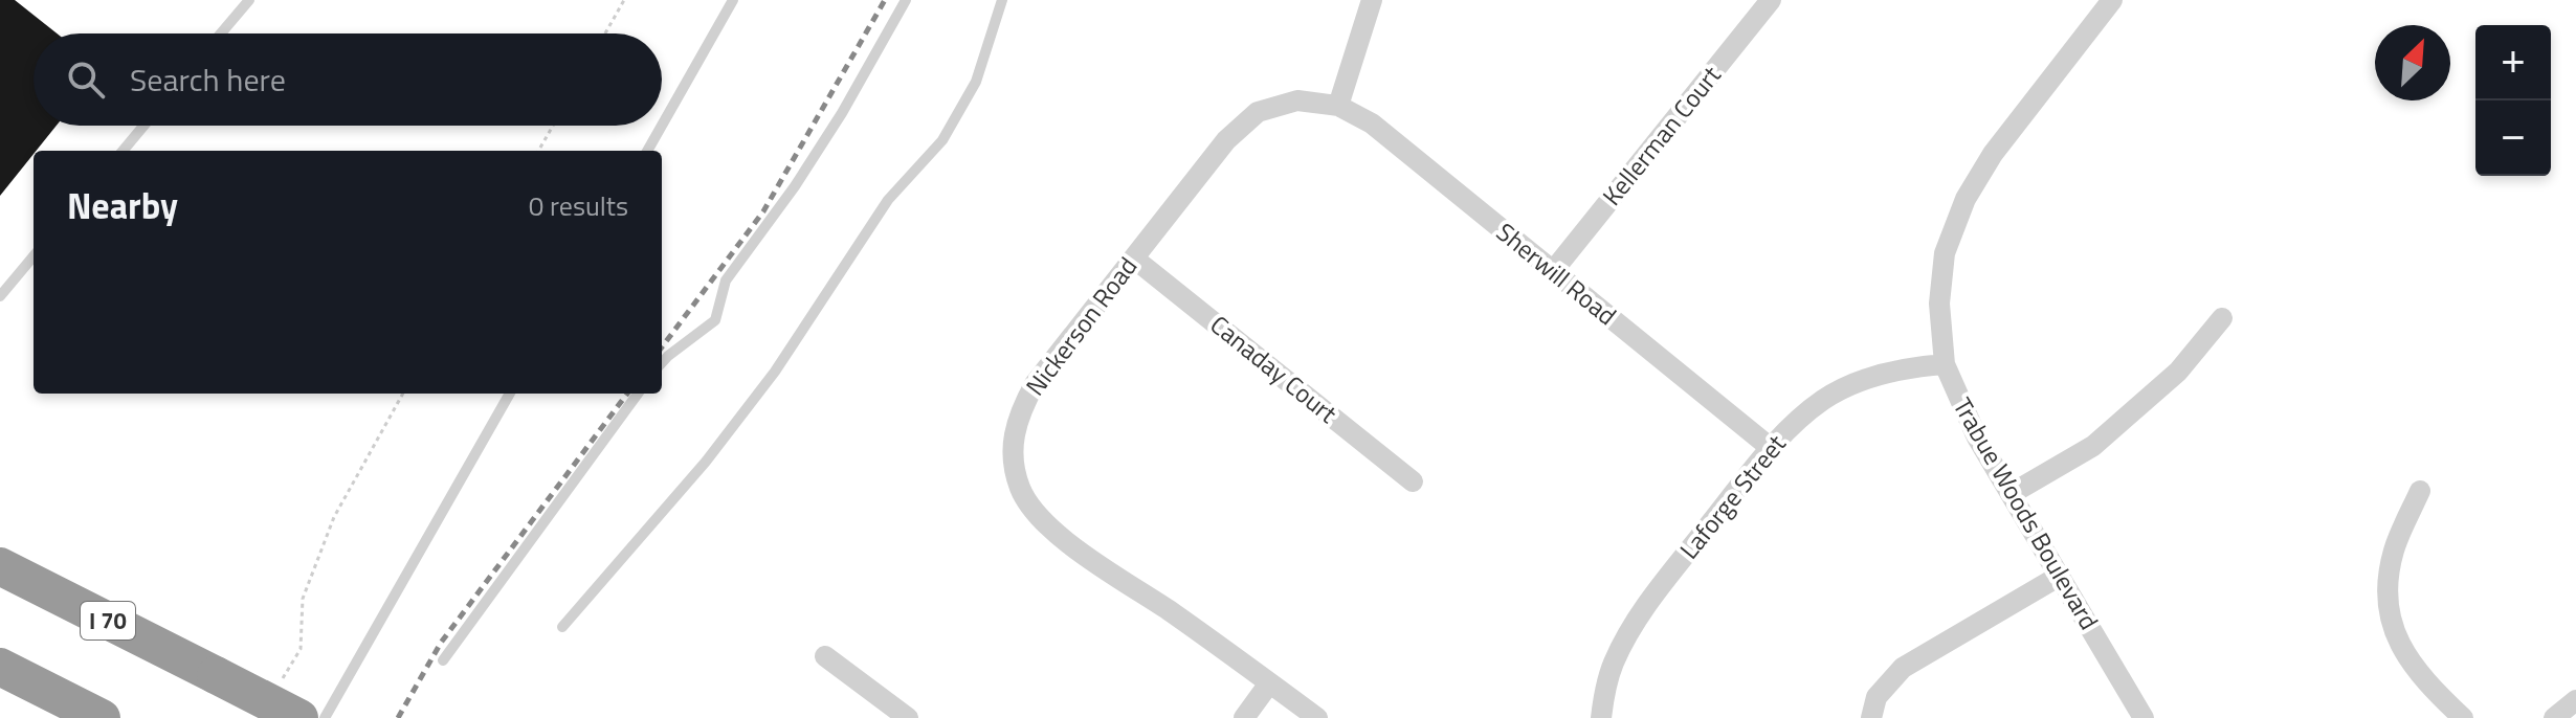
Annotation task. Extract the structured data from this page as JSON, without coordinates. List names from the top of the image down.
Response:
{
  "streets": {
    "highway": ["I 70"],
    "street": [
      "Kellerman Court",
      "Sherwill Road",
      "Nickerson Road",
      "Canaday Court",
      "Laforge Street",
      "Trabue Woods Boulevard"
    ]
  },
  "crossings": [
    ["Kellerman Court", "Sherwill Road"],
    ["Sherwill Road", "Nickerson Road"],
    ["Sherwill Road", "Laforge Street"],
    ["Nickerson Road", "Canaday Court"],
    ["Laforge Street", "Trabue Woods Boulevard"]
  ],
  "north": "top right",
  "page": {
    "map_buttons": ["+", "−"],
    "search": "Search here",
    "heading": ["Nearby", "0 results"]
  }
}
